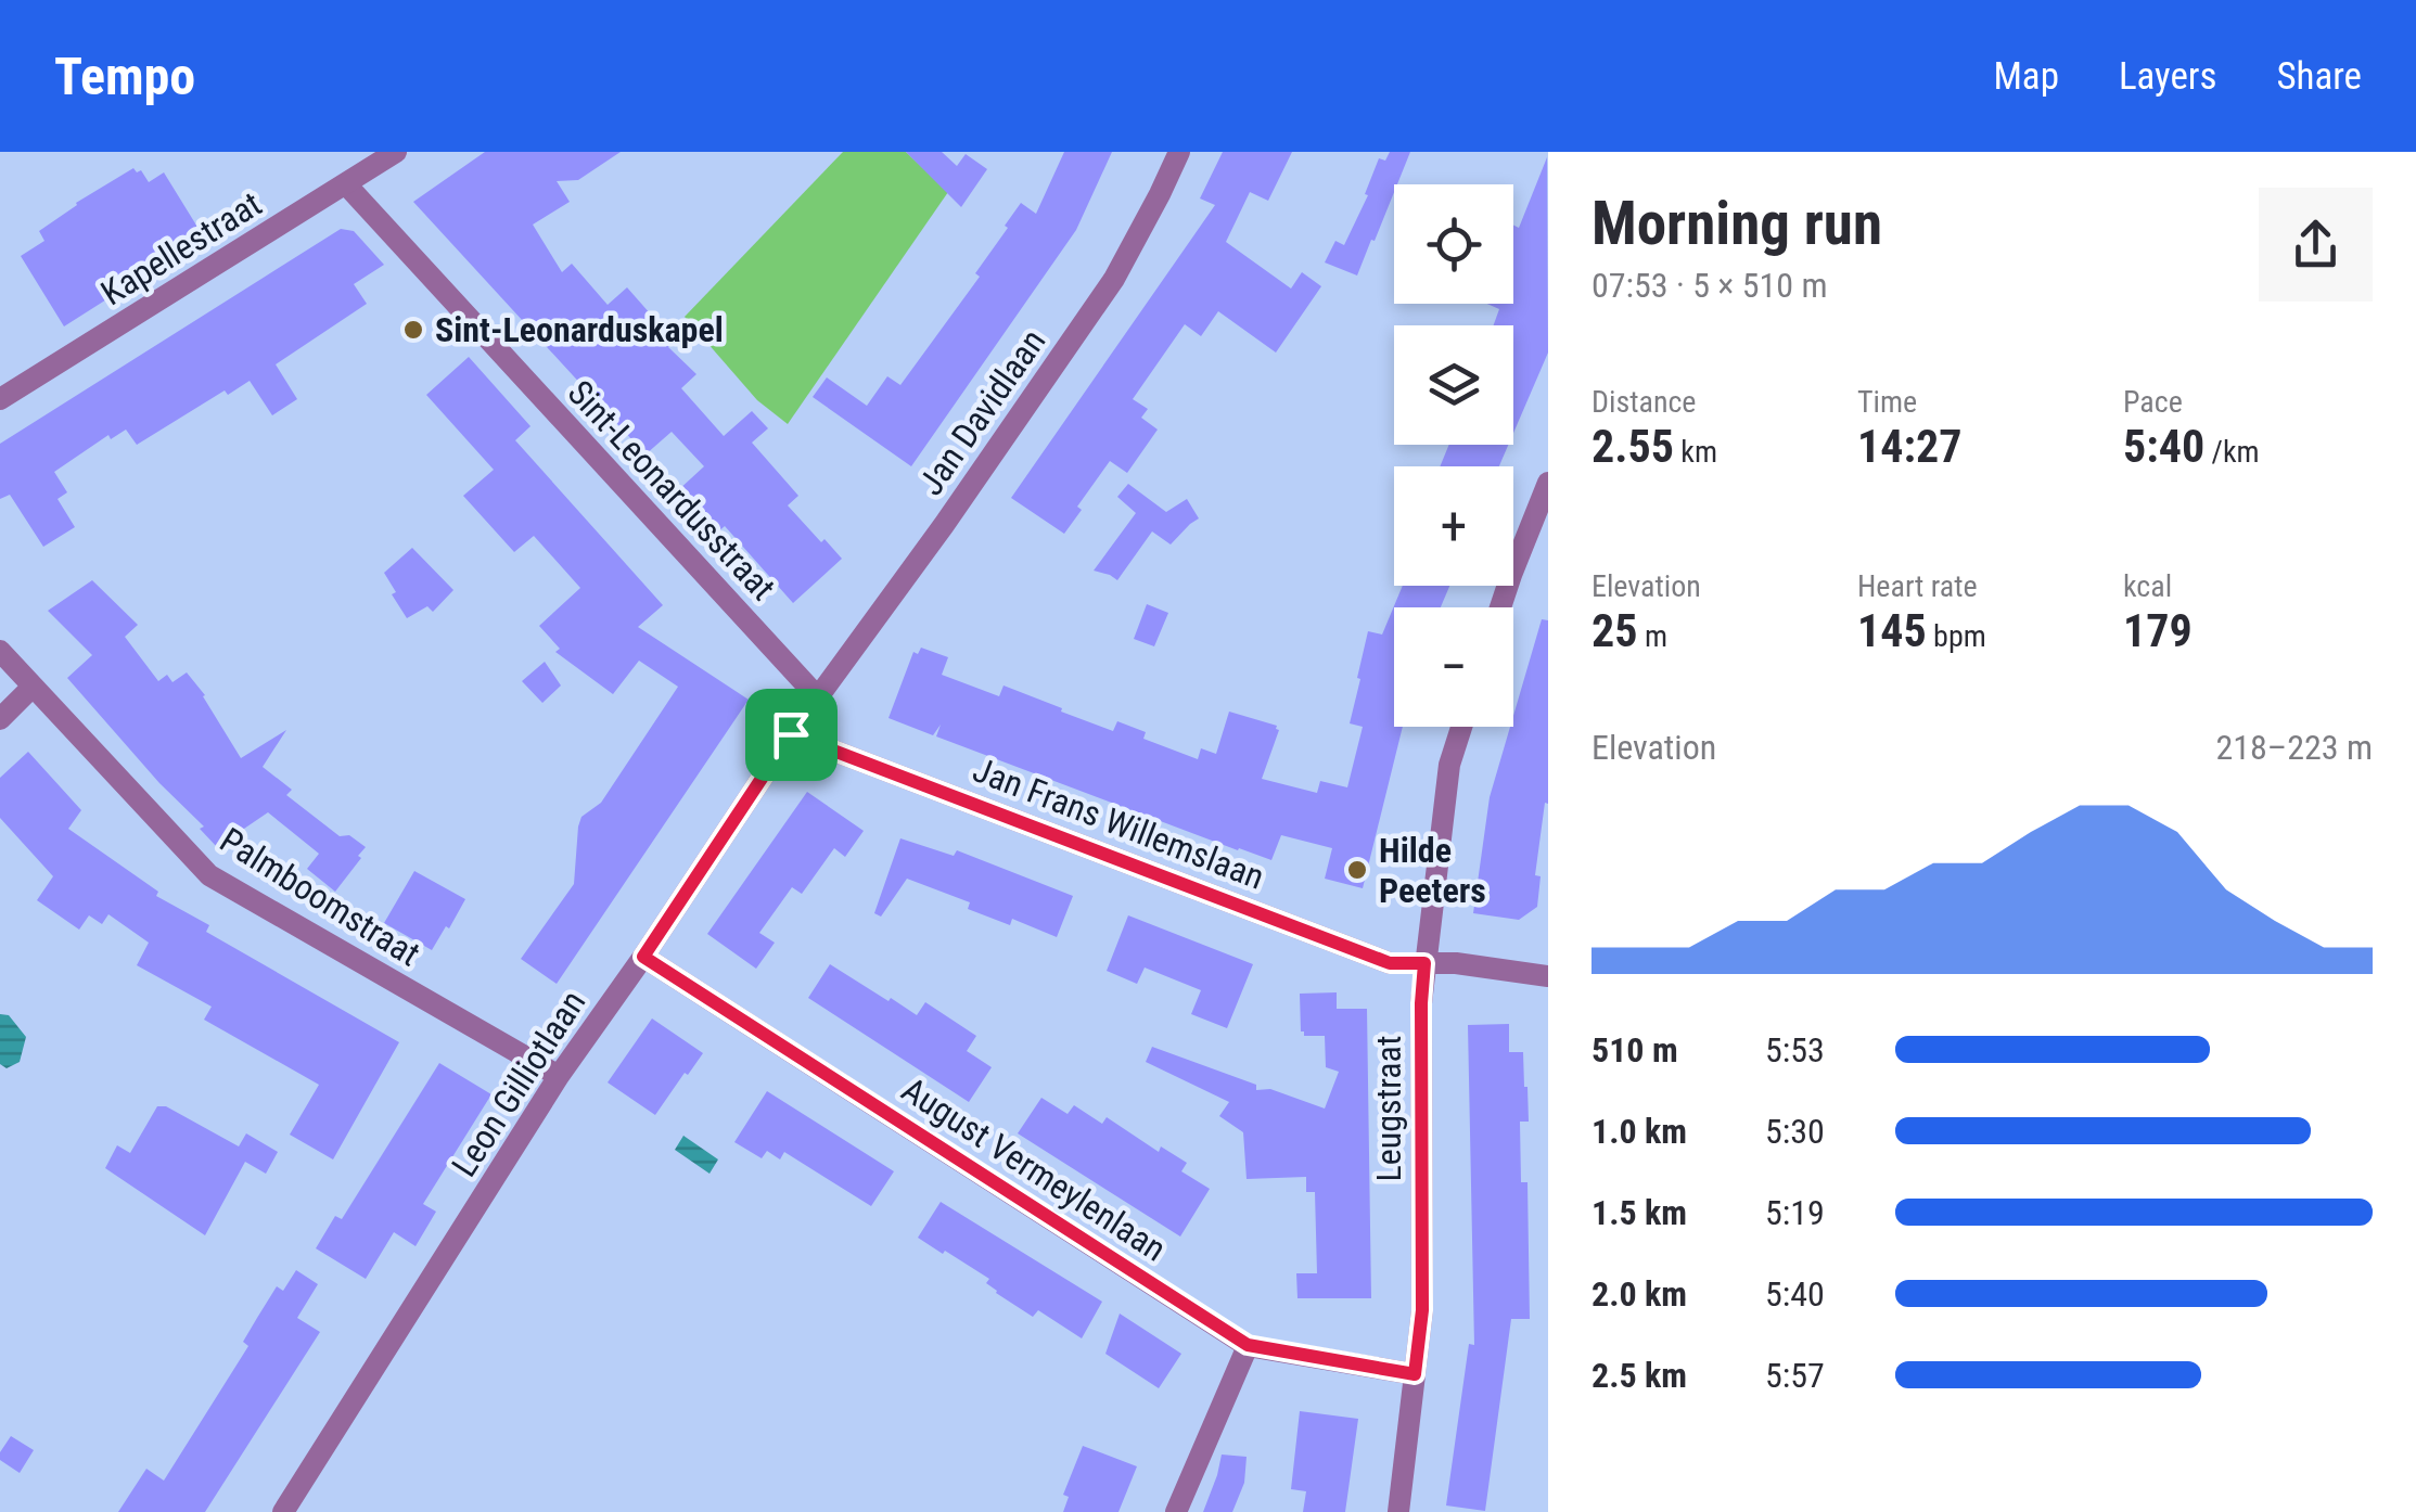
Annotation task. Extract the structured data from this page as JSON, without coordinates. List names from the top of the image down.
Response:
{
  "streets": {
    "street": [
      "Kapellestraat",
      "Jan Davidlaan",
      "Sint-Leonardusstraat",
      "Jan Frans Willemslaan",
      "Palmboomstraat",
      "Leon Gilliotlaan",
      "Leugstraat",
      "August Vermeylenlaan"
    ]
  },
  "crossings": [
    ["Kapellestraat", "Sint-Leonardusstraat"],
    ["Jan Davidlaan", "Sint-Leonardusstraat"],
    ["Jan Davidlaan", "Leon Gilliotlaan"],
    ["Sint-Leonardusstraat", "Leon Gilliotlaan"],
    ["Jan Frans Willemslaan", "Leon Gilliotlaan"],
    ["Jan Frans Willemslaan", "Leugstraat"],
    ["Palmboomstraat", "Leon Gilliotlaan"],
    ["Leon Gilliotlaan", "August Vermeylenlaan"],
    ["Leugstraat", "August Vermeylenlaan"]
  ],
  "places": ["Sint-Leonarduskapel", "Hilde Peeters"],
  "page": {
    "header": "Tempo",
    "nav": ["Map", "Layers", "Share"],
    "heading": ["Morning run", "07:53 · 5 × 510 m"],
    "map_buttons": ["+", "−"],
    "stats": [
      ["Distance", "2.55 km"],
      ["Time", "14:27"],
      ["Pace", "5:40 /km"],
      ["Elevation", "25 m"],
      ["Heart rate", "145 bpm"],
      ["kcal", "179"]
    ],
    "chart": ["Elevation", "218–223 m"],
    "list": [
      {
        "name": "510 m",
        "note": "5:53"
      },
      {
        "name": "1.0 km",
        "note": "5:30"
      },
      {
        "name": "1.5 km",
        "note": "5:19"
      },
      {
        "name": "2.0 km",
        "note": "5:40"
      },
      {
        "name": "2.5 km",
        "note": "5:57"
      }
    ]
  }
}
